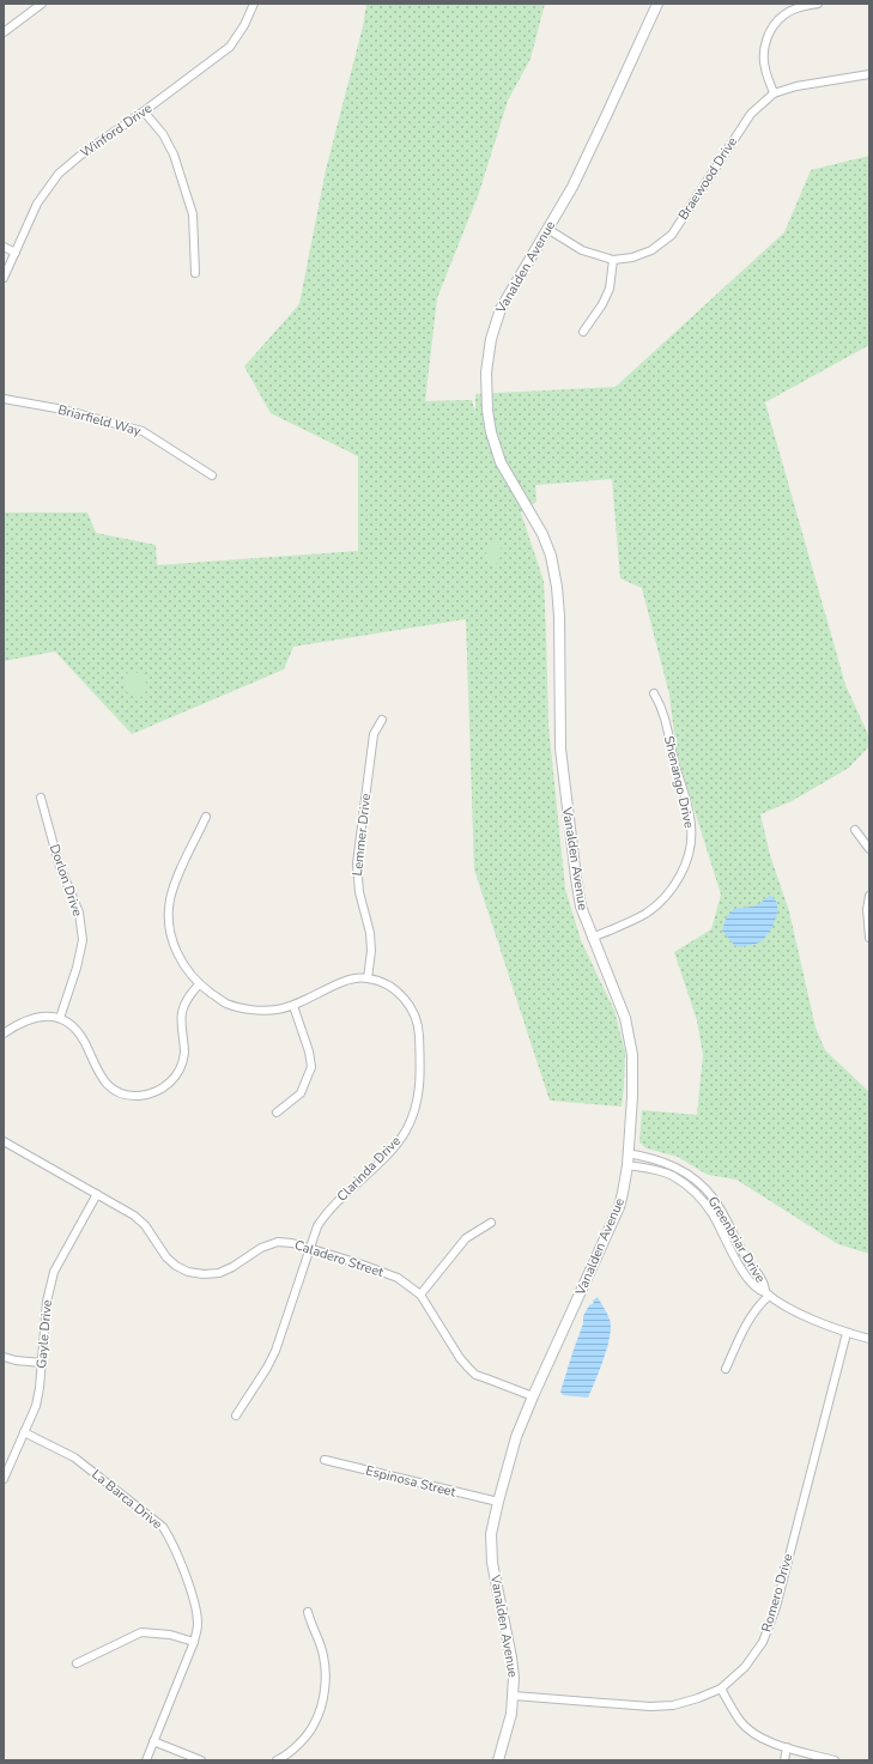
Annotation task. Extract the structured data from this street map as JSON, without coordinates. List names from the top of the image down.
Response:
{
  "streets": {
    "main road": ["Vanalden Avenue"],
    "street": [
      "Winford Drive",
      "Braewood Drive",
      "Briarfield Way",
      "Shenango Drive",
      "Lemmer Drive",
      "Dorlon Drive",
      "Clarinda Drive",
      "Greenbriar Drive",
      "Caladero Street",
      "Gayle Drive",
      "Espinosa Street",
      "La Barca Drive",
      "Romero Drive"
    ]
  },
  "crossings": [
    ["Vanalden Avenue", "Shenango Drive"],
    ["Vanalden Avenue", "Greenbriar Drive"],
    ["Vanalden Avenue", "Caladero Street"],
    ["Vanalden Avenue", "Espinosa Street"],
    ["Vanalden Avenue", "Romero Drive"],
    ["Lemmer Drive", "Clarinda Drive"],
    ["Clarinda Drive", "Caladero Street"],
    ["Greenbriar Drive", "Romero Drive"],
    ["Caladero Street", "Gayle Drive"],
    ["Gayle Drive", "La Barca Drive"]
  ]
}
